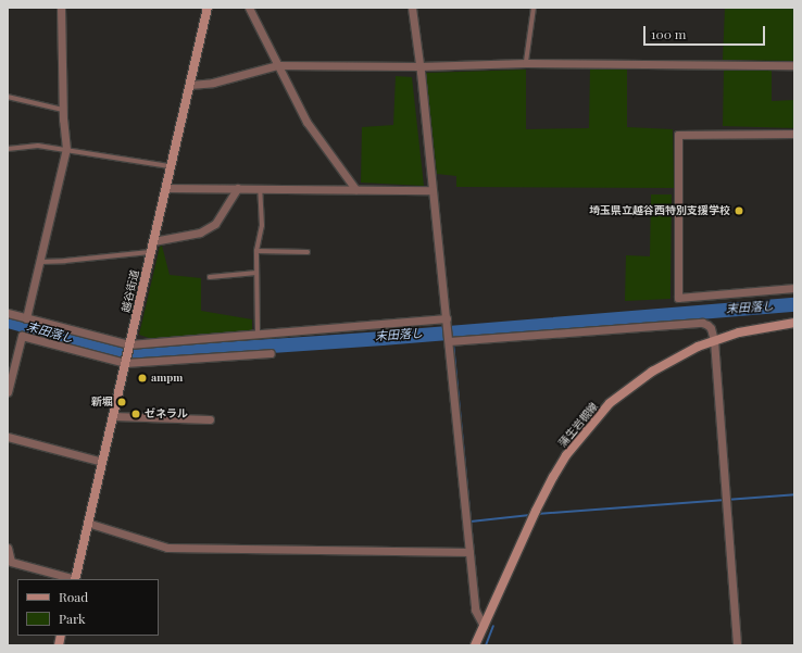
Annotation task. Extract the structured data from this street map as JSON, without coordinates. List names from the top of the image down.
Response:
{
  "streets": {
    "street": ["越谷街道", "蒲生岩槻線"]
  },
  "water": ["末田落し"],
  "places": [
    "埼玉県立越谷西特別支援学校",
    "ampm",
    "新堀",
    "ゼネラル"
  ],
  "legend": ["Road", "Park"],
  "scale_bar": "100 m"
}
